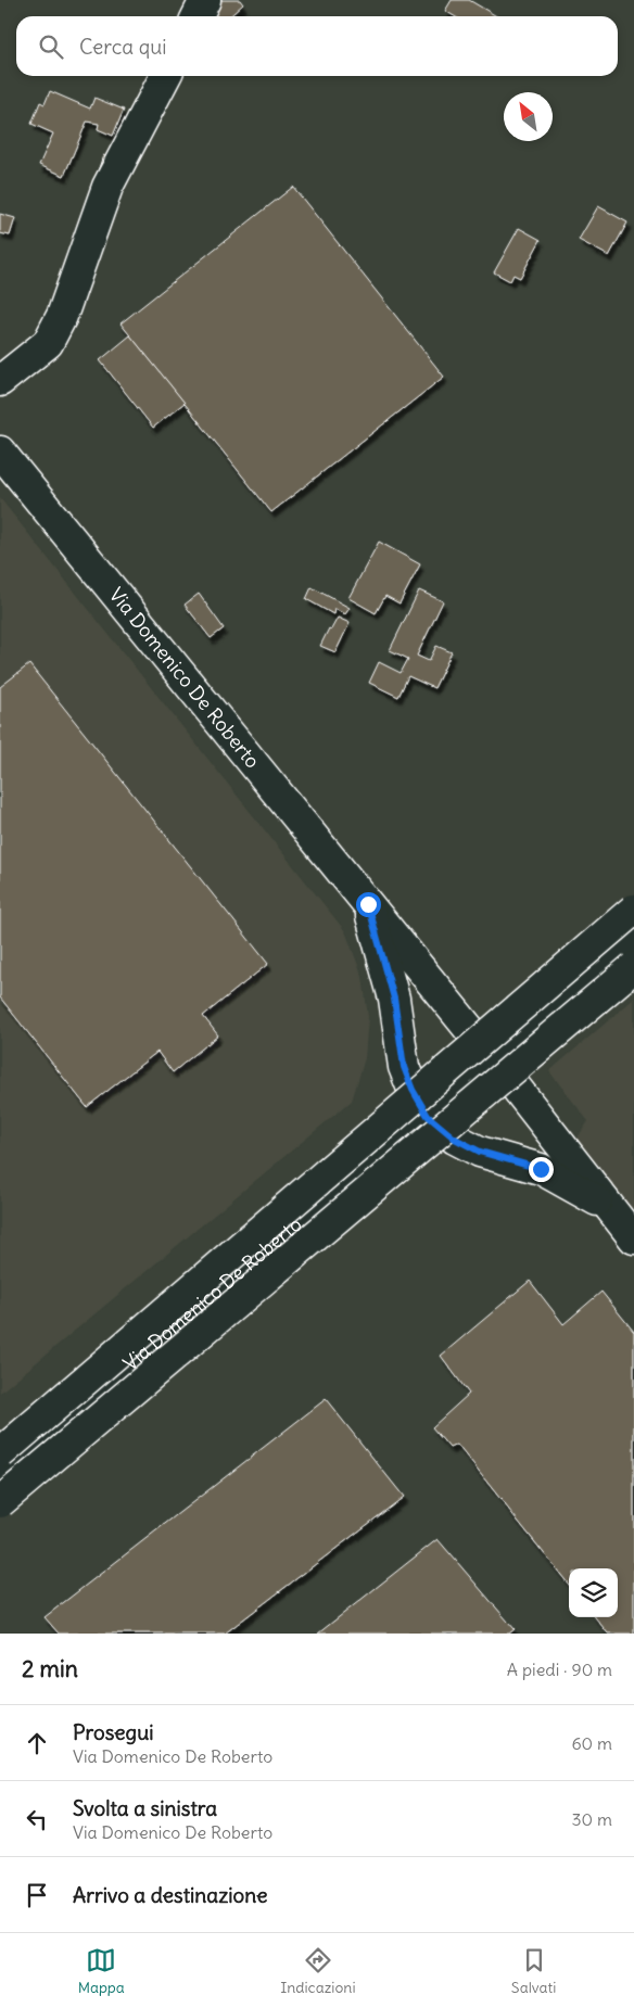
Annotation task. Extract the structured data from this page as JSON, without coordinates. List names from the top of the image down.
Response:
{
  "streets": {
    "main road": ["Via Domenico De Roberto"]
  },
  "north": "top left",
  "page": {
    "search": "Cerca qui",
    "heading": ["2 min", "A piedi · 90 m"],
    "list": [
      ["Prosegui", "Via Domenico De Roberto", "60 m"],
      ["Svolta a sinistra", "Via Domenico De Roberto", "30 m"],
      "Arrivo a destinazione"
    ],
    "nav": ["Mappa", "Indicazioni", "Salvati"]
  }
}
